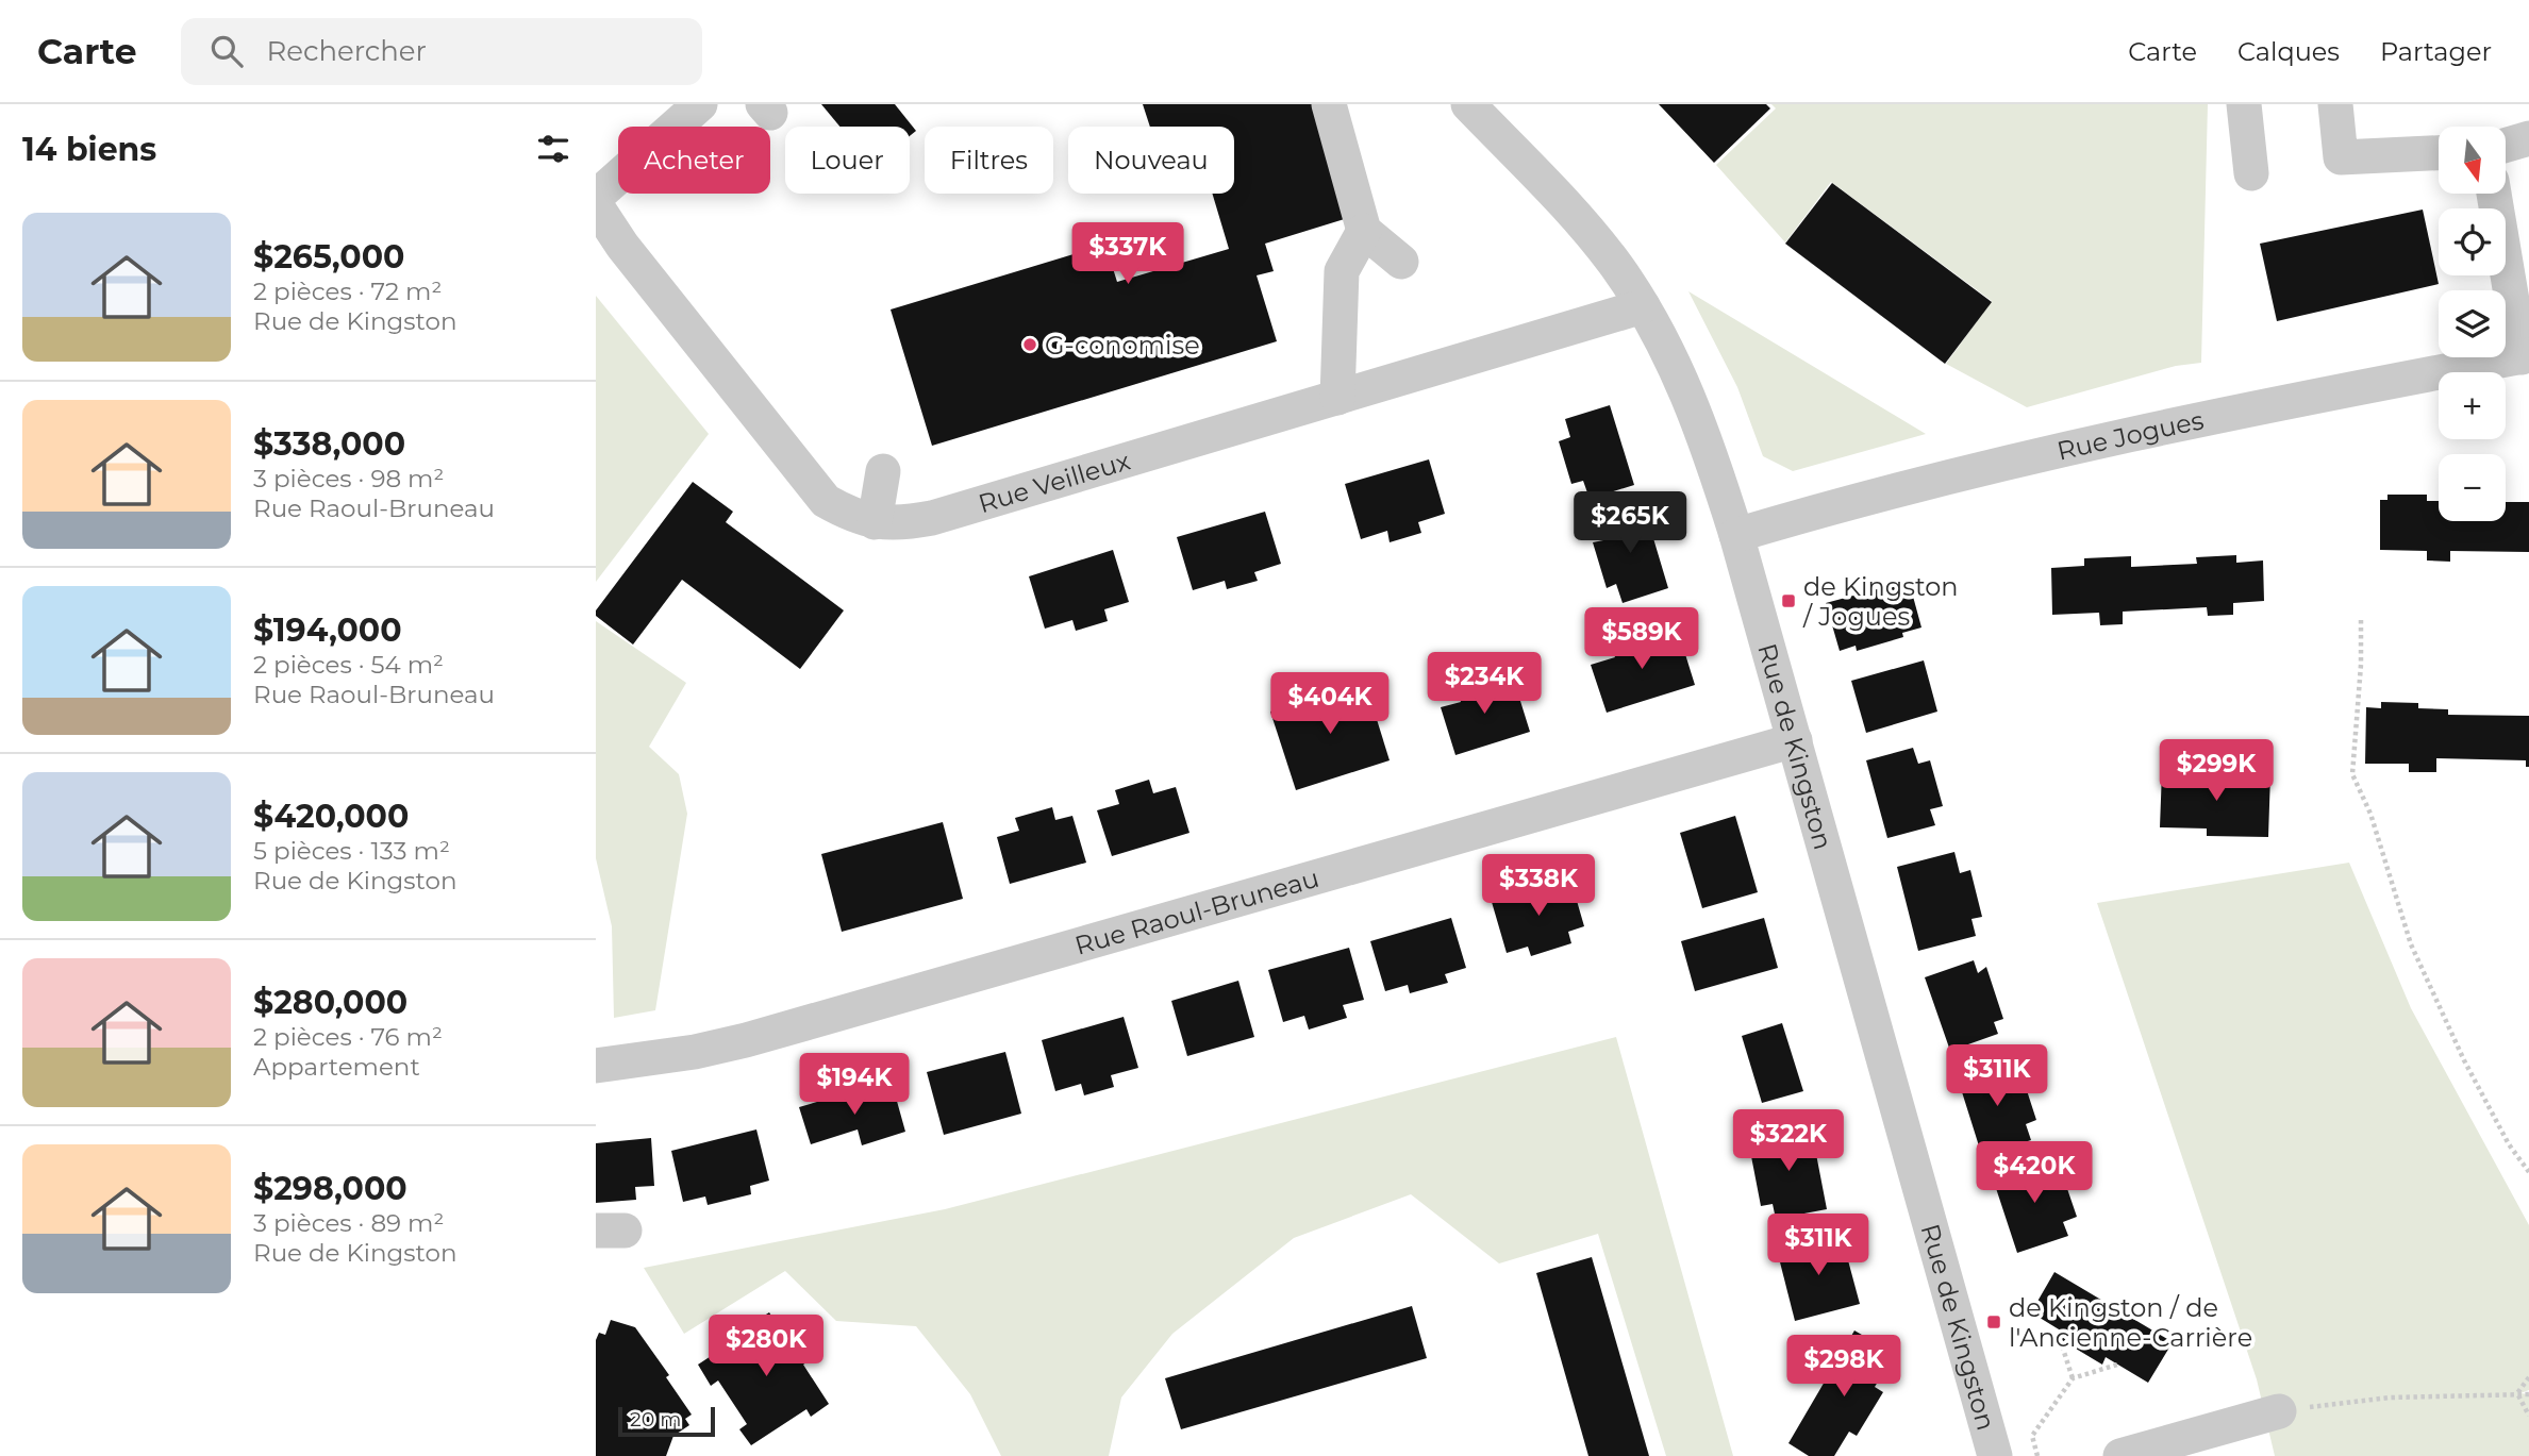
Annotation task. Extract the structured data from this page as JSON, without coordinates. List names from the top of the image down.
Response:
{
  "streets": {
    "street": [
      "Rue Jogues",
      "Rue Veilleux",
      "Rue de Kingston",
      "Rue Raoul-Bruneau"
    ]
  },
  "crossings": [
    ["Rue Jogues", "Rue de Kingston"],
    ["Rue Veilleux", "Rue de Kingston"],
    ["Rue de Kingston", "Rue Raoul-Bruneau"]
  ],
  "places": {
    "other": ["G-conomise"],
    "transit": ["de Kingston / Jogues", "de Kingston / de l'Ancienne-Carrière"]
  },
  "scale_bar": "20 m",
  "north": "bottom",
  "page": {
    "header": "Carte",
    "search": "Rechercher",
    "nav": ["Carte", "Calques", "Partager"],
    "heading": "14 biens",
    "map_buttons": ["+", "−"],
    "chip": [
      "Acheter",
      "Louer",
      "Filtres",
      "Nouveau"
    ],
    "list": [
      {
        "name": "$265,000",
        "note": "2 pièces · 72 m² · Rue de Kingston"
      },
      {
        "name": "$338,000",
        "note": "3 pièces · 98 m² · Rue Raoul-Bruneau"
      },
      {
        "name": "$194,000",
        "note": "2 pièces · 54 m² · Rue Raoul-Bruneau"
      },
      {
        "name": "$420,000",
        "note": "5 pièces · 133 m² · Rue de Kingston"
      },
      {
        "name": "$280,000",
        "note": "2 pièces · 76 m² · Appartement"
      },
      {
        "name": "$298,000",
        "note": "3 pièces · 89 m² · Rue de Kingston"
      }
    ],
    "price": [
      "$337K",
      "$265K",
      "$589K",
      "$234K",
      "$404K",
      "$299K",
      "$338K",
      "$311K",
      "$194K",
      "$322K",
      "$420K",
      "$311K",
      "$280K",
      "$298K"
    ],
    "scale": "20 m"
  }
}
